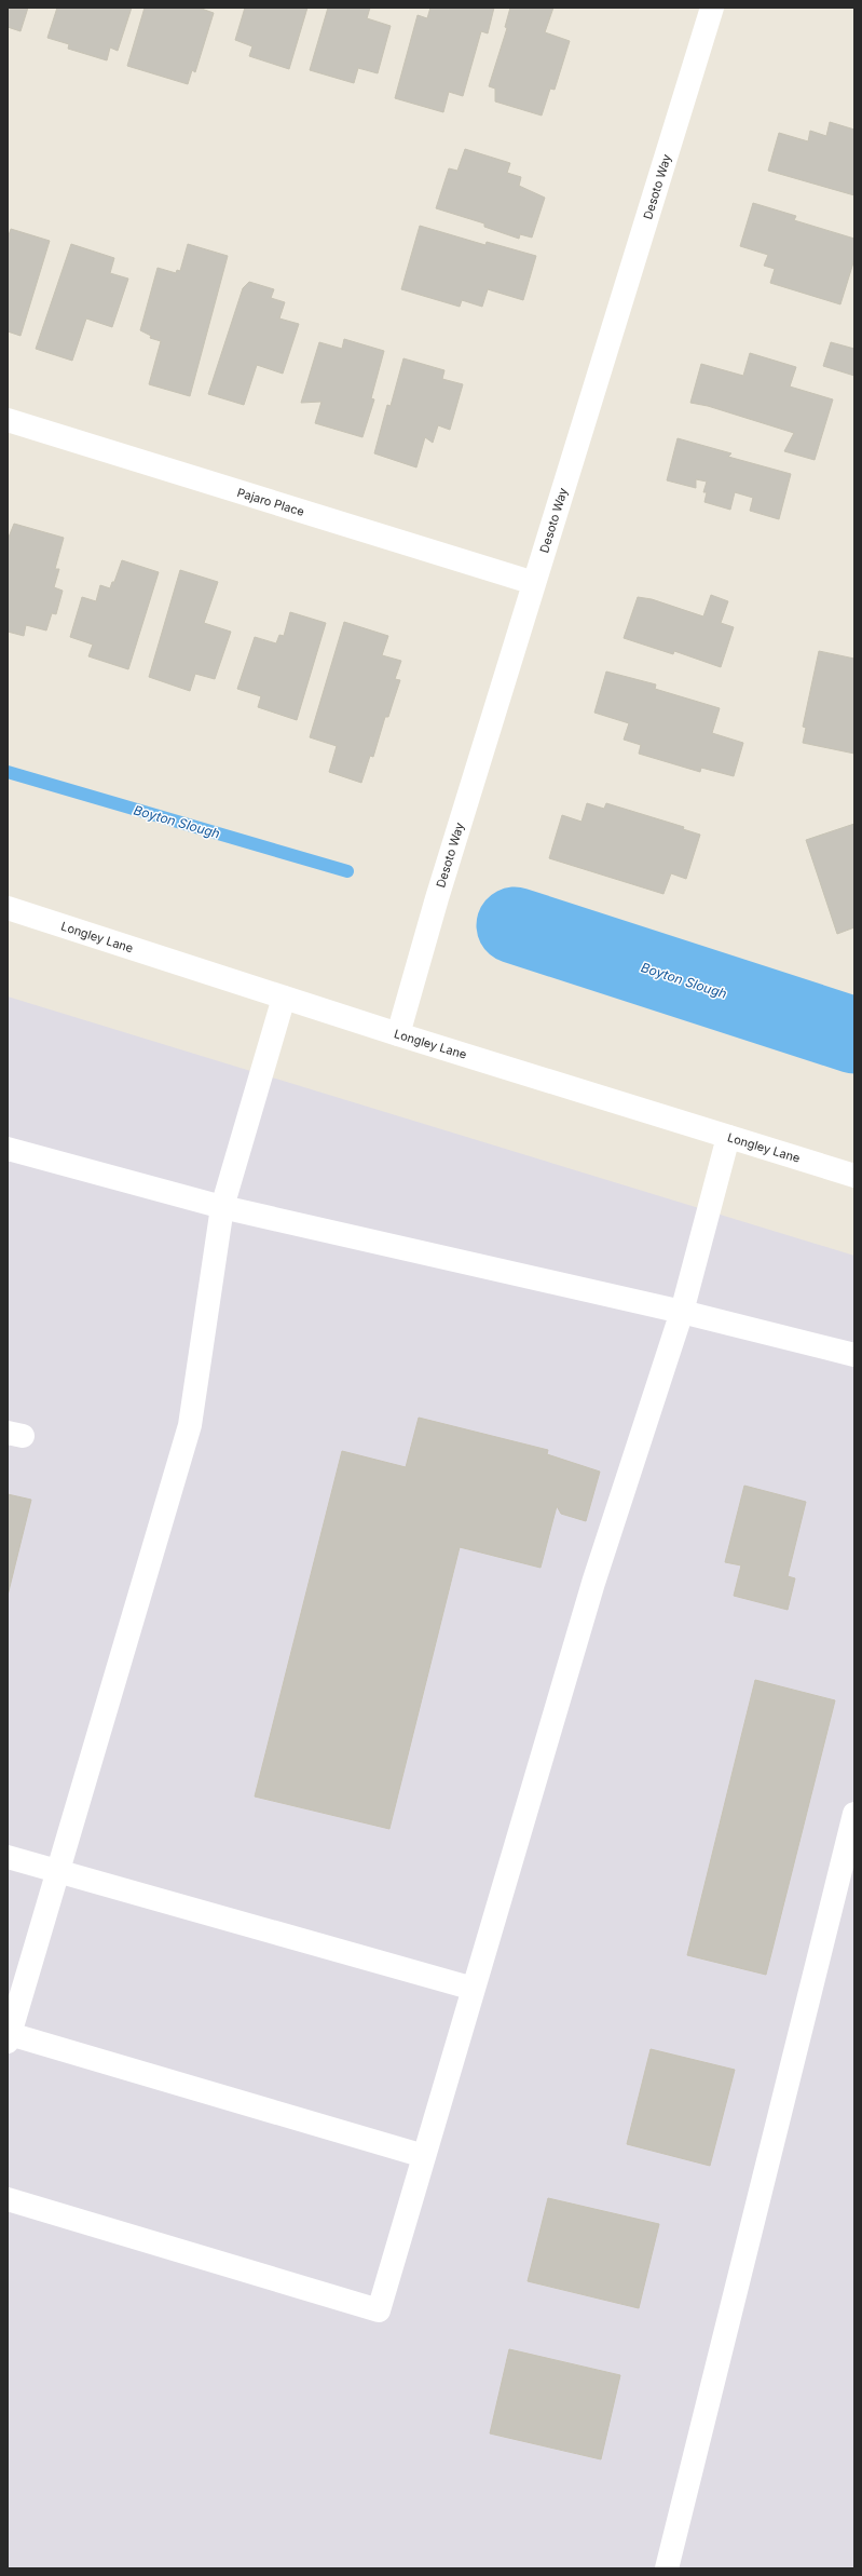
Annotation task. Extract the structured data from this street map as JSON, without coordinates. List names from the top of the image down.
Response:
{
  "streets": {
    "street": ["Desoto Way", "Pajaro Place", "Longley Lane"]
  },
  "crossings": [
    ["Desoto Way", "Pajaro Place"],
    ["Desoto Way", "Longley Lane"]
  ],
  "water": ["Boyton Slough"]
}
